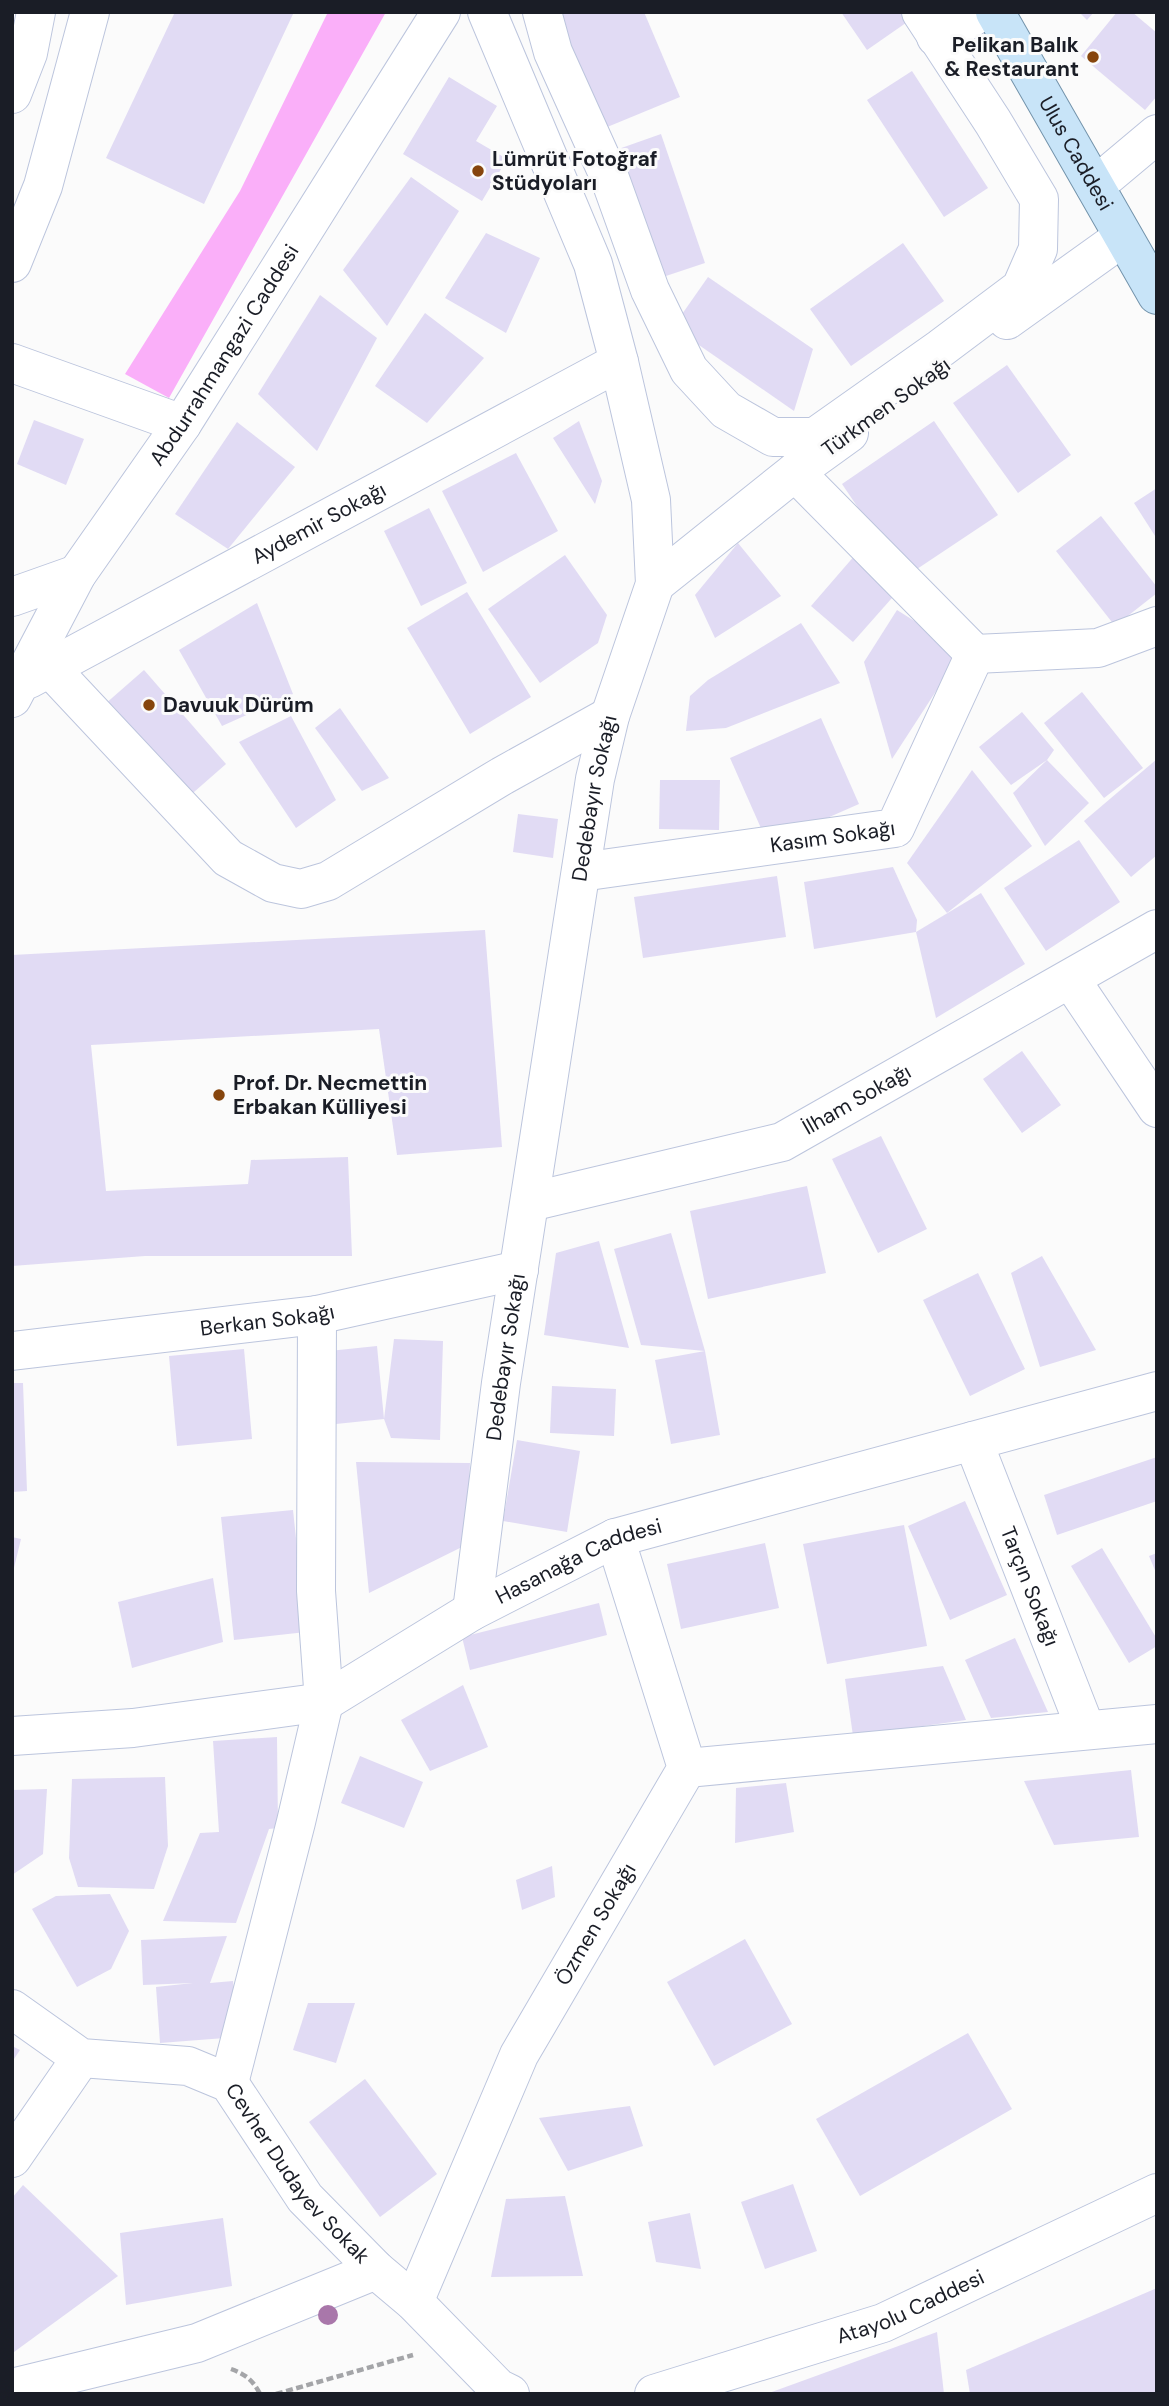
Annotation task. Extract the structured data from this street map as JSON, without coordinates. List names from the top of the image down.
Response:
{
  "streets": {
    "main road": ["Ulus Caddesi"],
    "street": [
      "Abdurrahmangazi Caddesi",
      "Türkmen Sokağı",
      "Aydemir Sokağı",
      "Dedebayır Sokağı",
      "Kasım Sokağı",
      "İlham Sokağı",
      "Berkan Sokağı",
      "Hasanağa Caddesi",
      "Tarçın Sokağı",
      "Özmen Sokağı",
      "Cevher Dudayev Sokak",
      "Atayolu Caddesi"
    ]
  },
  "crossings": [
    ["Ulus Caddesi", "Türkmen Sokağı"],
    ["Abdurrahmangazi Caddesi", "Aydemir Sokağı"],
    ["Türkmen Sokağı", "Dedebayır Sokağı"],
    ["Aydemir Sokağı", "Dedebayır Sokağı"],
    ["Dedebayır Sokağı", "Kasım Sokağı"],
    ["Dedebayır Sokağı", "İlham Sokağı"],
    ["Dedebayır Sokağı", "Berkan Sokağı"],
    ["Dedebayır Sokağı", "Hasanağa Caddesi"],
    ["Hasanağa Caddesi", "Tarçın Sokağı"],
    ["Özmen Sokağı", "Cevher Dudayev Sokak"]
  ],
  "places": [
    "Pelikan Balık & Restaurant",
    "Lümrüt Fotoğraf Stüdyoları",
    "Davuuk Dürüm",
    "Prof. Dr. Necmettin Erbakan Külliyesi"
  ]
}
